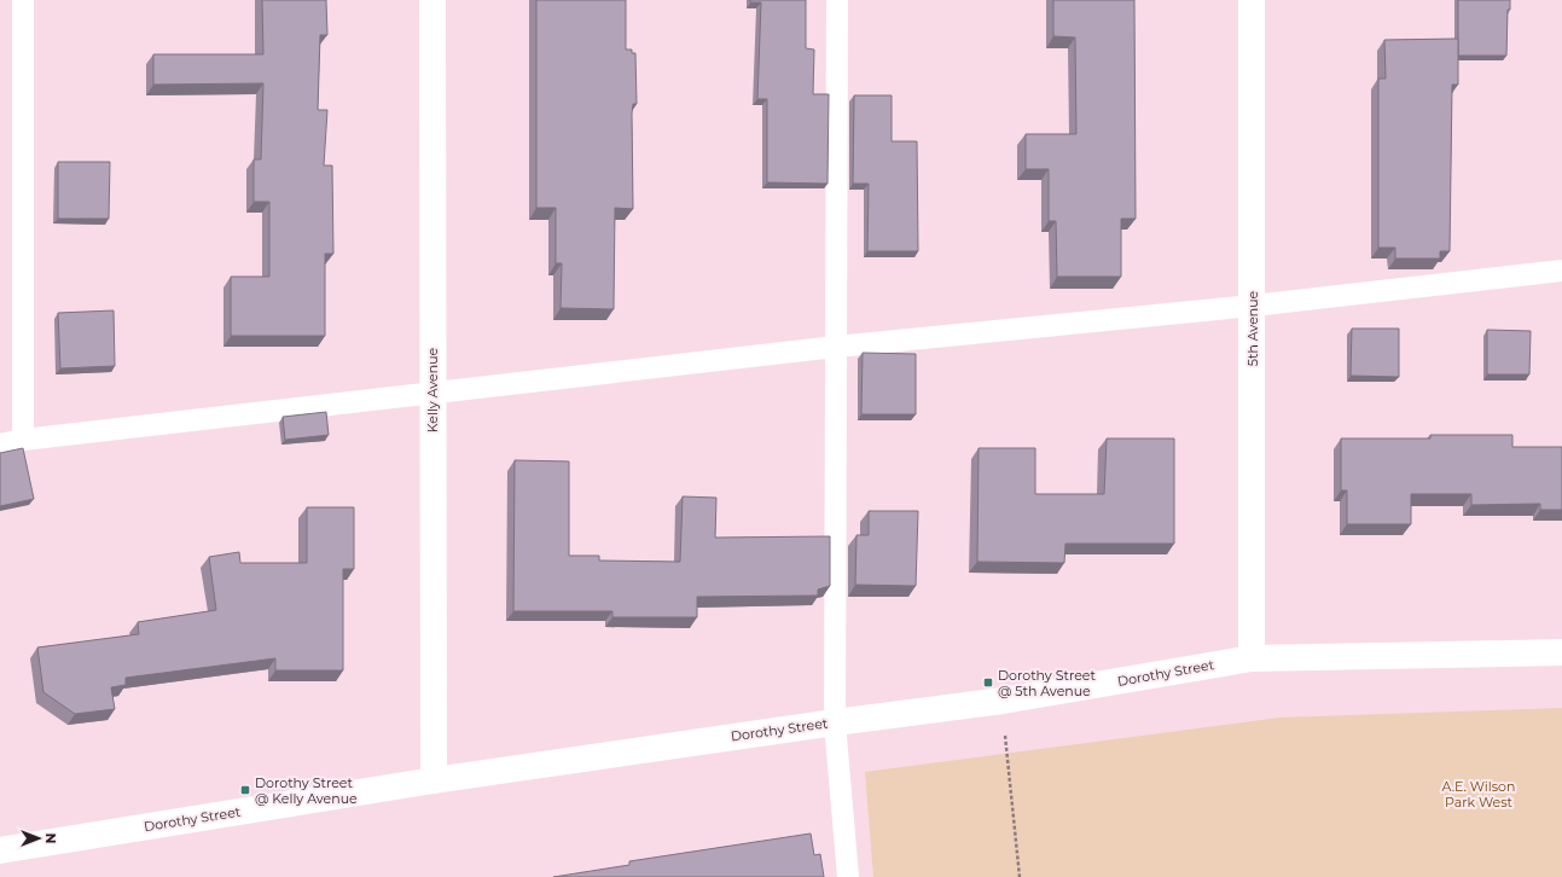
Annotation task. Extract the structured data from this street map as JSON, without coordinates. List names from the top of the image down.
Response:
{
  "streets": {
    "street": ["5th Avenue", "Kelly Avenue", "Dorothy Street"]
  },
  "crossings": [
    ["5th Avenue", "Dorothy Street"],
    ["Kelly Avenue", "Dorothy Street"]
  ],
  "parks": ["A.E. Wilson Park West"],
  "places": {
    "transit": ["Dorothy Street @ 5th Avenue", "Dorothy Street @ Kelly Avenue"]
  },
  "north": "right"
}
